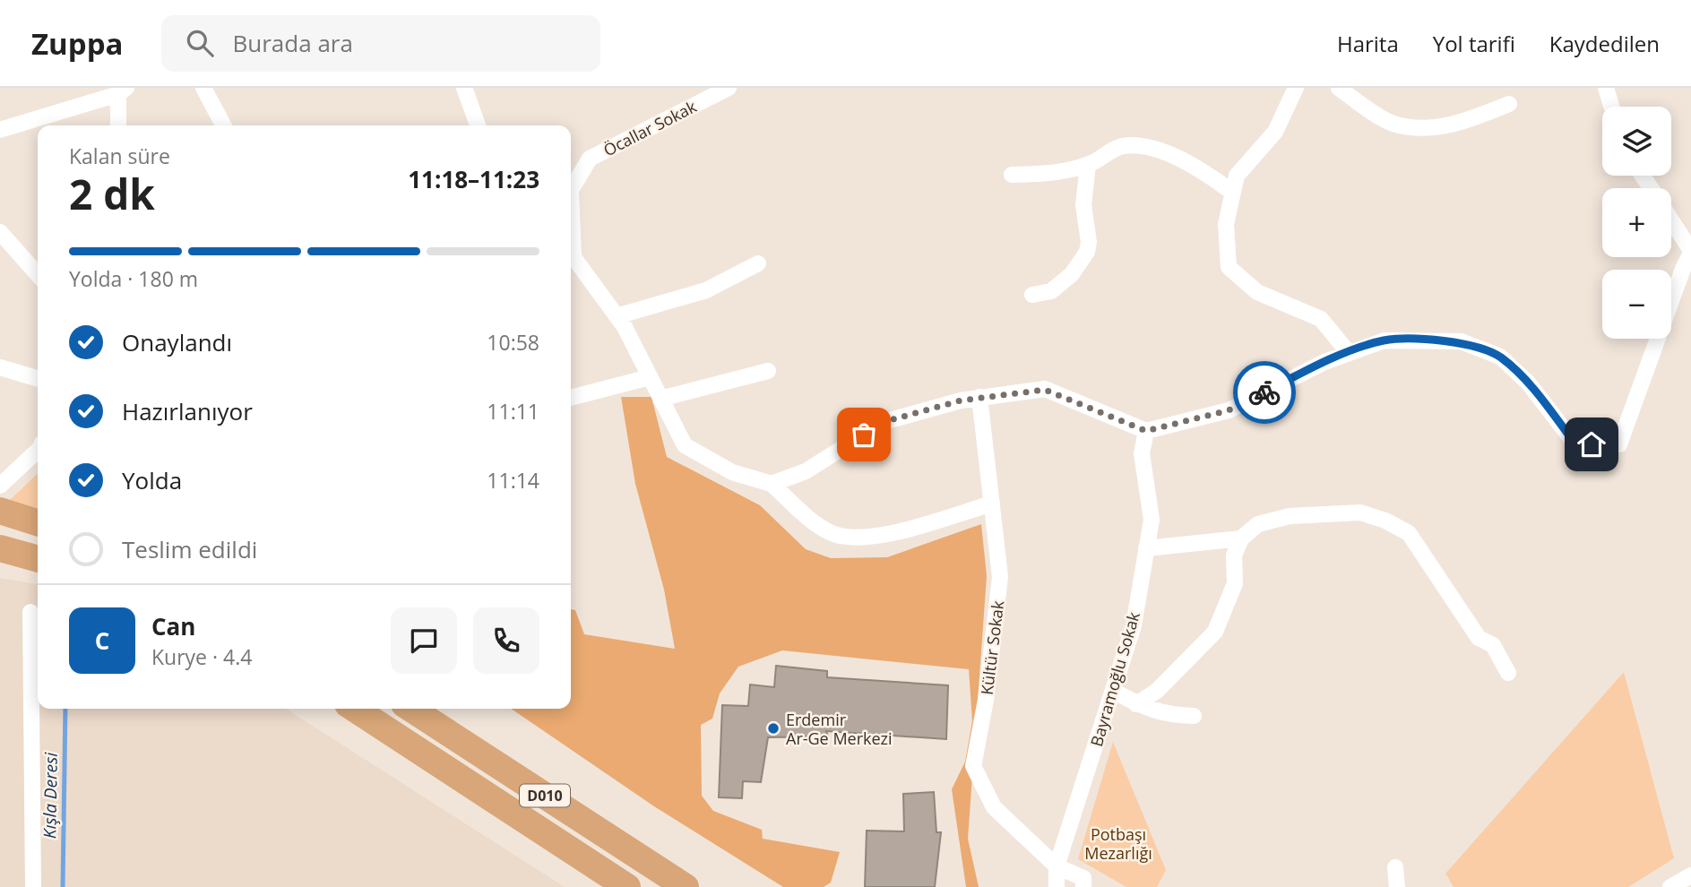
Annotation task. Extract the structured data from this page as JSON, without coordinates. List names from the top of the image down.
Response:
{
  "streets": {
    "highway": ["D010"],
    "street": ["Öcallar Sokak", "Kültür Sokak", "Bayramoğlu Sokak"]
  },
  "crossings": [
    ["Kültür Sokak", "Bayramoğlu Sokak"]
  ],
  "water": ["Kışla Deresi"],
  "parks": ["Potbaşı Mezarlığı"],
  "places": ["Erdemir Ar-Ge Merkezi"],
  "page": {
    "header": "Zuppa",
    "search": "Burada ara",
    "nav": ["Harita", "Yol tarifi", "Kaydedilen"],
    "map_buttons": ["+", "−"],
    "heading": ["2 dk", "Kalan süre", "11:18–11:23"],
    "panel": ["Can", "Kurye · 4.4"],
    "bar": "Yolda · 180 m",
    "list": [
      ["Onaylandı", "10:58"],
      ["Hazırlanıyor", "11:11"],
      ["Yolda", "11:14"],
      "Teslim edildi"
    ],
    "round": "C"
  }
}
